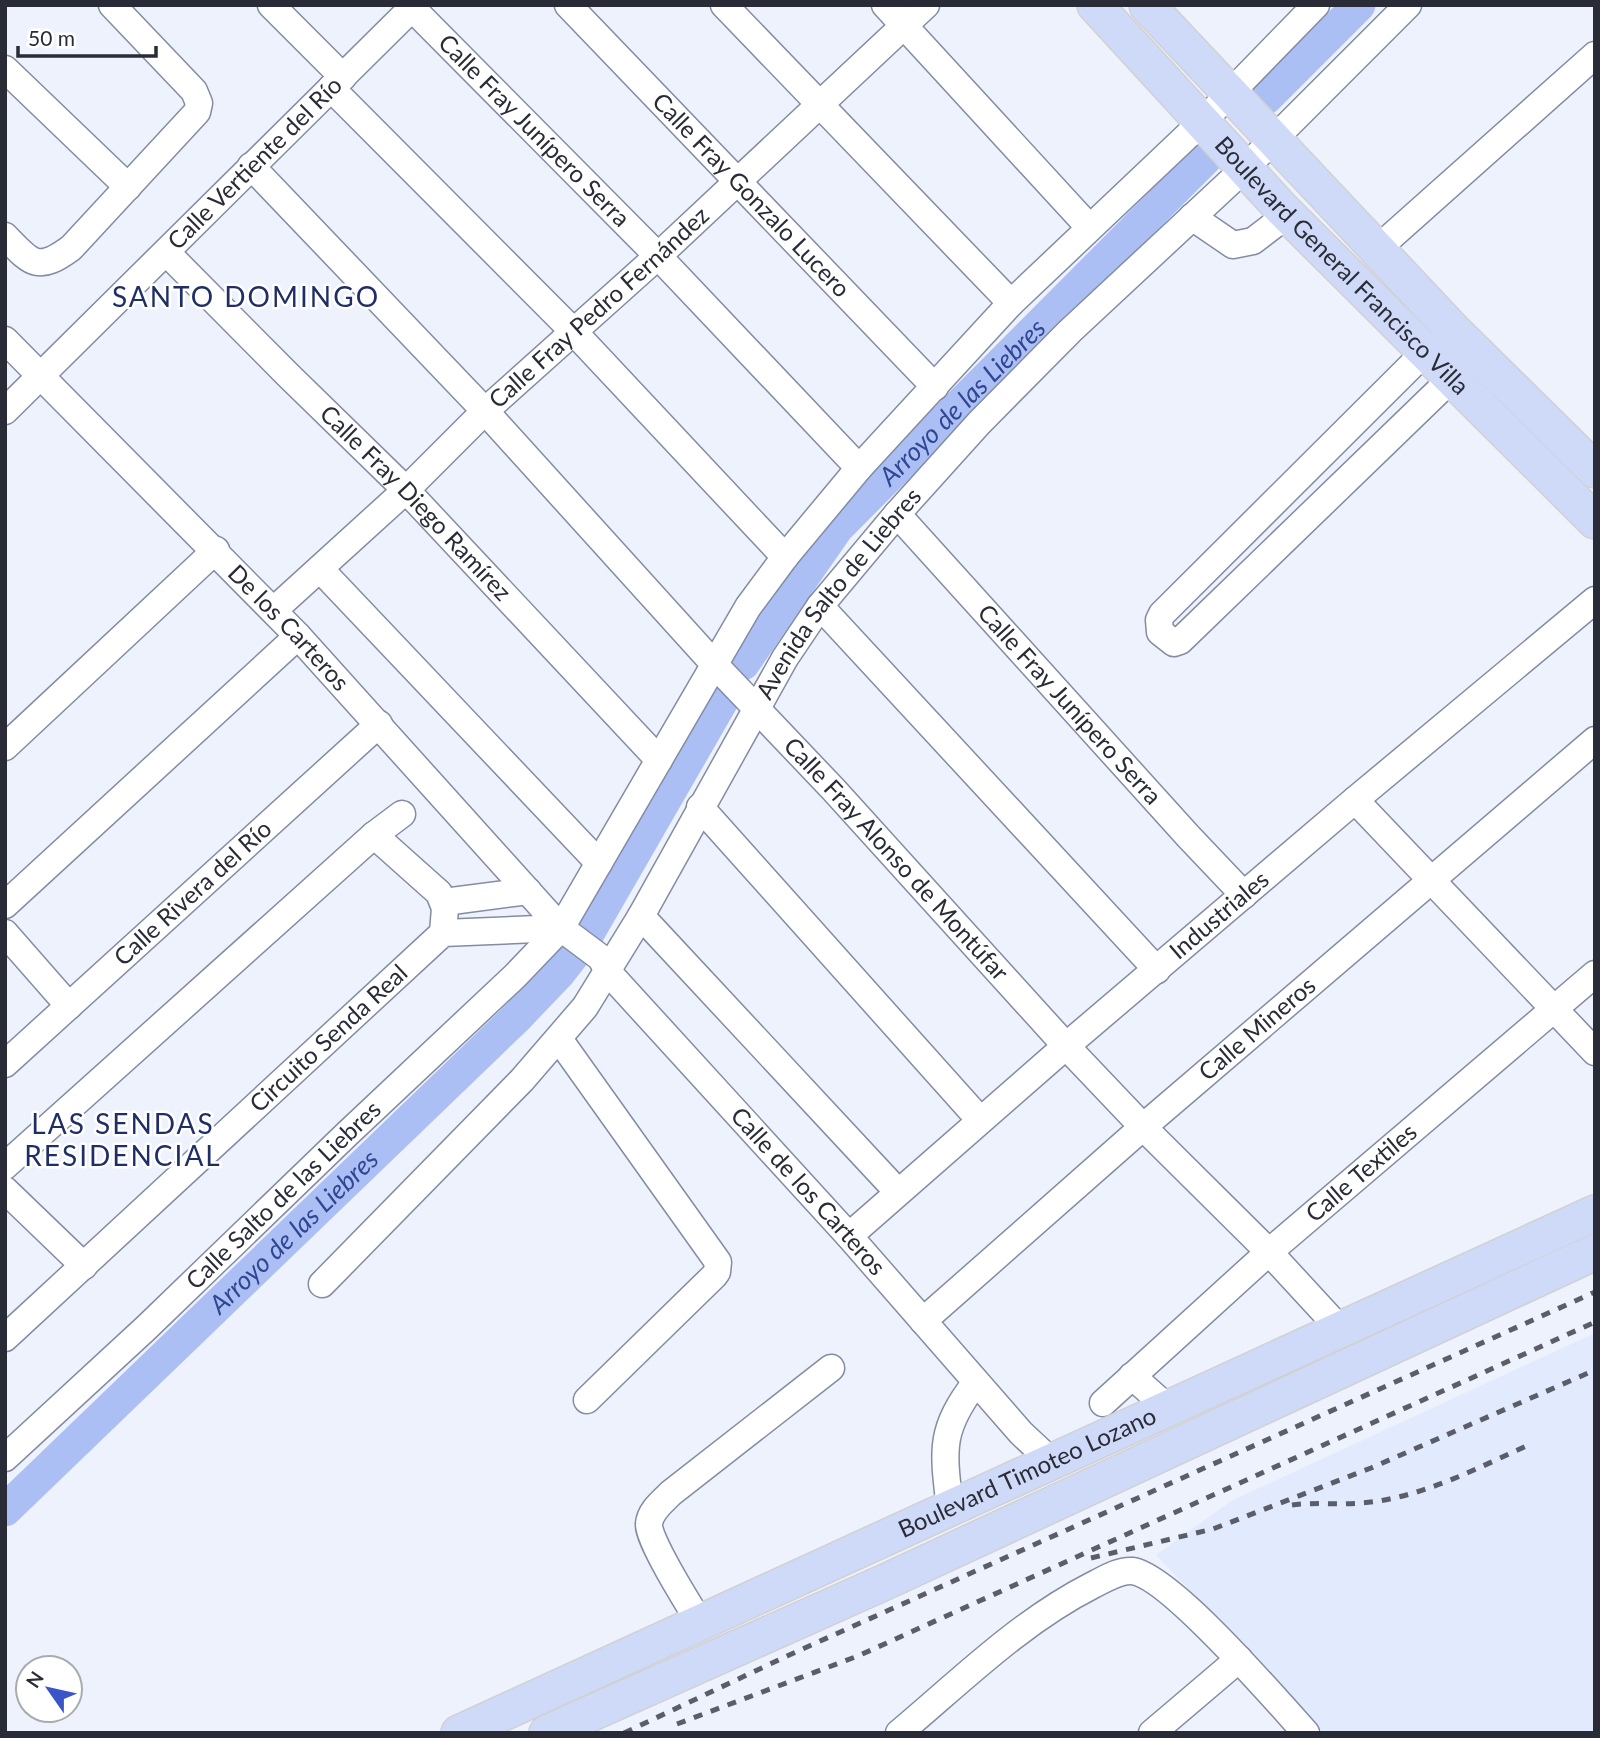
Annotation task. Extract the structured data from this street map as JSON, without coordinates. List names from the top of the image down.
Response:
{
  "streets": {
    "main road": ["Boulevard General Francisco Villa", "Boulevard Timoteo Lozano"],
    "street": [
      "Calle Fray Junípero Serra",
      "Calle Vertiente del Río",
      "Calle Fray Gonzalo Lucero",
      "Calle Fray Pedro Fernández",
      "Calle Fray Diego Ramírez",
      "Avenida Salto de Liebres",
      "De los Carteros",
      "Calle Fray Alonso de Montúfar",
      "Calle Rivera del Río",
      "Industriales",
      "Calle Mineros",
      "Circuito Senda Real",
      "Calle Textiles",
      "Calle de los Carteros",
      "Calle Salto de las Liebres"
    ]
  },
  "crossings": [
    ["Calle Fray Junípero Serra", "Calle Vertiente del Río"],
    ["Calle Fray Junípero Serra", "Calle Fray Pedro Fernández"],
    ["Calle Fray Junípero Serra", "Avenida Salto de Liebres"],
    ["Calle Fray Junípero Serra", "Industriales"],
    ["Calle Vertiente del Río", "Calle Fray Diego Ramírez"],
    ["Calle Vertiente del Río", "De los Carteros"],
    ["Calle Vertiente del Río", "Calle Fray Alonso de Montúfar"],
    ["Calle Fray Gonzalo Lucero", "Calle Fray Pedro Fernández"],
    ["Calle Fray Gonzalo Lucero", "Avenida Salto de Liebres"],
    ["Boulevard General Francisco Villa", "Avenida Salto de Liebres"],
    ["Calle Fray Pedro Fernández", "Calle Fray Diego Ramírez"],
    ["Calle Fray Pedro Fernández", "De los Carteros"],
    ["Calle Fray Pedro Fernández", "Calle Fray Alonso de Montúfar"],
    ["Calle Fray Diego Ramírez", "Avenida Salto de Liebres"],
    ["Avenida Salto de Liebres", "De los Carteros"],
    ["Avenida Salto de Liebres", "Calle Fray Alonso de Montúfar"],
    ["Avenida Salto de Liebres", "Calle de los Carteros"],
    ["Avenida Salto de Liebres", "Calle Salto de las Liebres"],
    ["De los Carteros", "Calle Rivera del Río"],
    ["De los Carteros", "Calle de los Carteros"],
    ["De los Carteros", "Calle Salto de las Liebres"],
    ["Calle Fray Alonso de Montúfar", "Industriales"],
    ["Calle Fray Alonso de Montúfar", "Calle Mineros"],
    ["Calle Fray Alonso de Montúfar", "Calle Textiles"],
    ["Calle Fray Alonso de Montúfar", "Boulevard Timoteo Lozano"],
    ["Industriales", "Calle de los Carteros"],
    ["Calle Mineros", "Calle de los Carteros"],
    ["Calle de los Carteros", "Calle Salto de las Liebres"],
    ["Calle de los Carteros", "Boulevard Timoteo Lozano"]
  ],
  "districts": ["SANTO DOMINGO", "LAS SENDAS RESIDENCIAL"],
  "water": ["Arroyo de las Liebres"],
  "scale_bar": "50 m",
  "north": "top left"
}
